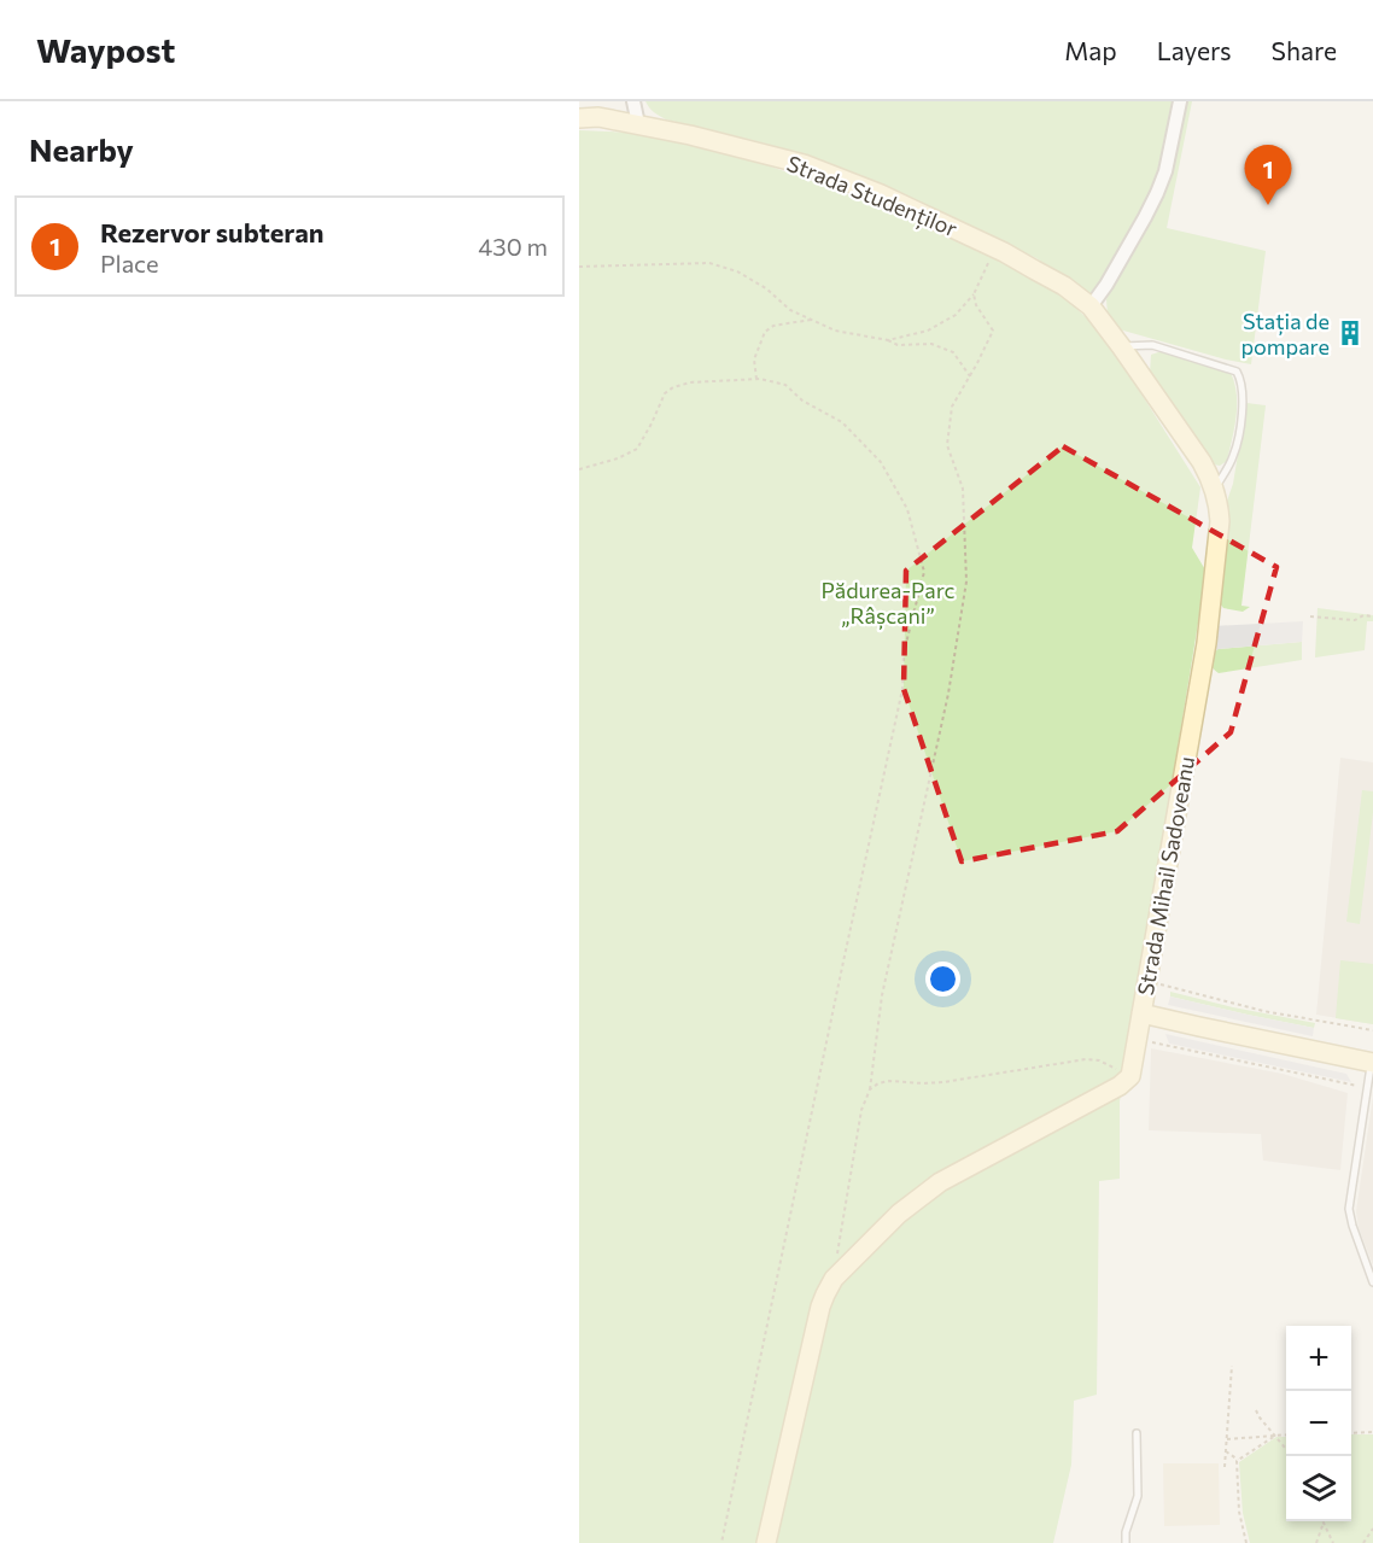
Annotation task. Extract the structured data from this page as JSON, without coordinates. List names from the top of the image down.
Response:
{
  "streets": {
    "main road": ["Strada Studenților", "Strada Mihail Sadoveanu"]
  },
  "crossings": [
    ["Strada Studenților", "Strada Mihail Sadoveanu"]
  ],
  "parks": ["Pădurea-Parc „Râșcani”"],
  "places": {
    "building": ["Stația de pompare"]
  },
  "page": {
    "header": "Waypost",
    "nav": ["Map", "Layers", "Share"],
    "heading": "Nearby",
    "pins": "1",
    "list": [
      {
        "mark": "1",
        "name": "Rezervor subteran",
        "note": "Place",
        "value": "430 m"
      }
    ],
    "map_buttons": ["+", "−"]
  }
}
